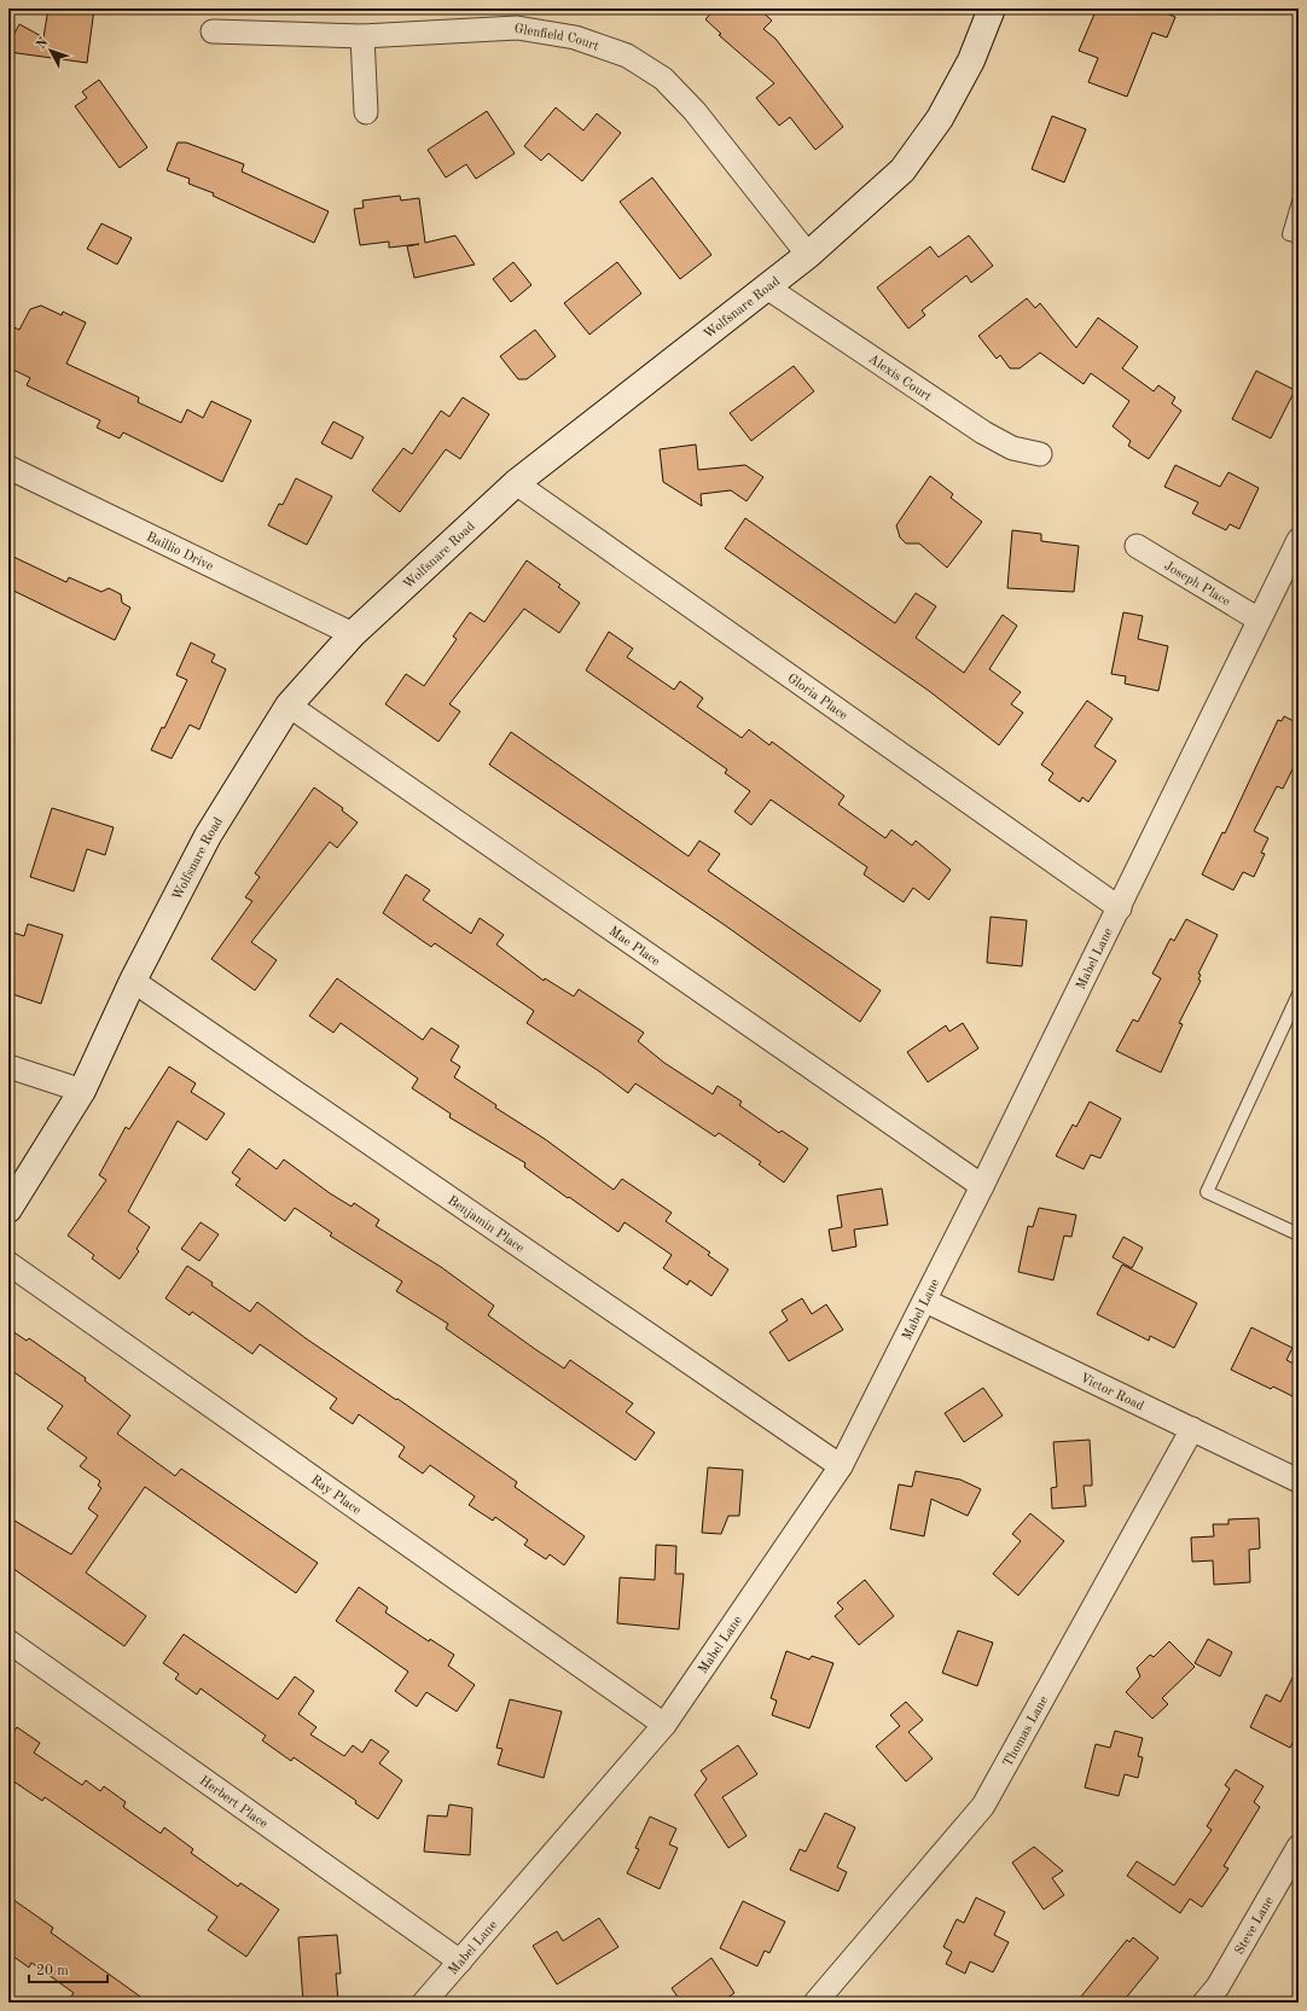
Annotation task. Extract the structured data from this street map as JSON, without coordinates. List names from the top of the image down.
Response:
{
  "streets": {
    "street": [
      "Glenfield Court",
      "Wolfsnare Road",
      "Alexis Court",
      "Baillio Drive",
      "Joseph Place",
      "Gloria Place",
      "Mae Place",
      "Mabel Lane",
      "Benjamin Place",
      "Victor Road",
      "Ray Place",
      "Thomas Lane",
      "Herbert Place",
      "Steve Lane"
    ]
  },
  "crossings": [
    ["Glenfield Court", "Wolfsnare Road"],
    ["Wolfsnare Road", "Alexis Court"],
    ["Wolfsnare Road", "Baillio Drive"],
    ["Wolfsnare Road", "Gloria Place"],
    ["Wolfsnare Road", "Mae Place"],
    ["Wolfsnare Road", "Benjamin Place"],
    ["Joseph Place", "Mabel Lane"],
    ["Gloria Place", "Mabel Lane"],
    ["Mae Place", "Mabel Lane"],
    ["Mabel Lane", "Benjamin Place"],
    ["Mabel Lane", "Victor Road"],
    ["Mabel Lane", "Ray Place"],
    ["Mabel Lane", "Herbert Place"],
    ["Victor Road", "Thomas Lane"]
  ],
  "scale_bar": "20 m",
  "north": "top left"
}
